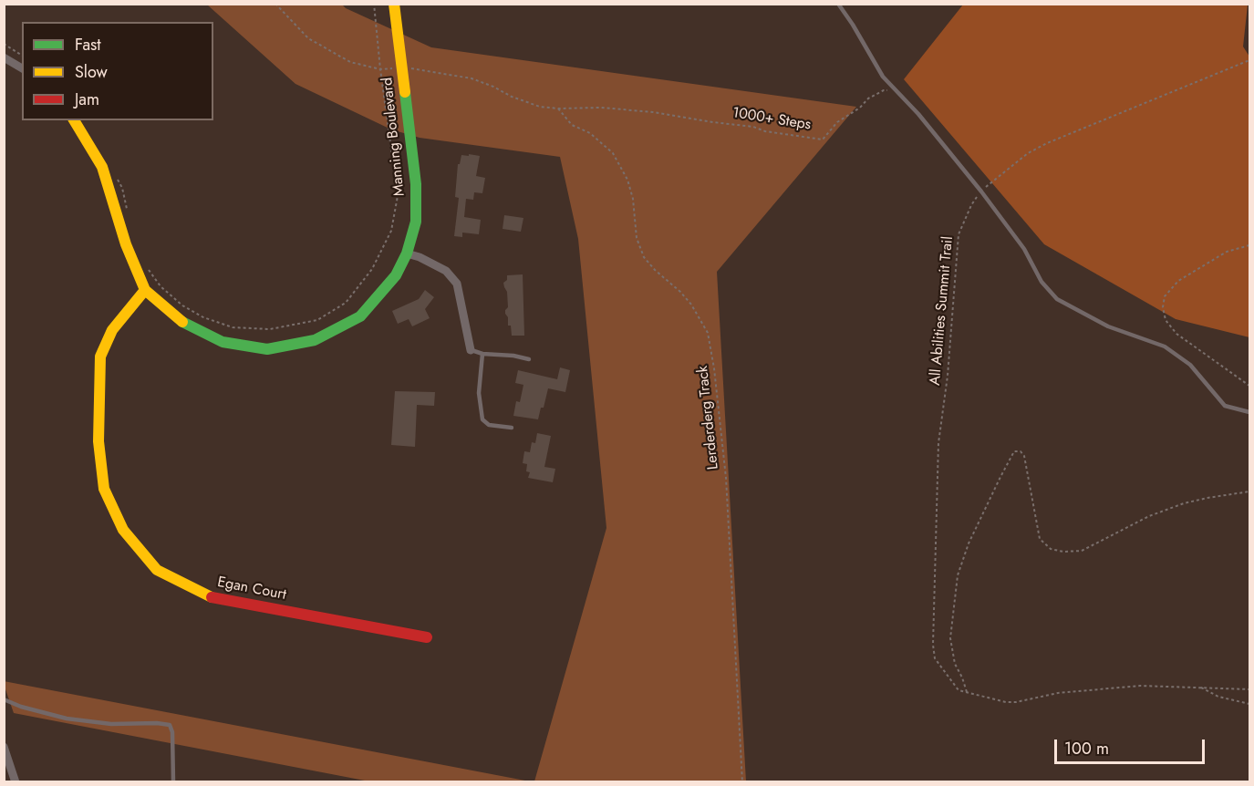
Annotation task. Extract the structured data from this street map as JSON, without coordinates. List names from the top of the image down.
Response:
{
  "streets": {
    "street": ["Manning Boulevard", "Egan Court"],
    "path": ["1000+ Steps", "All Abilities Summit Trail", "Lerderderg Track"]
  },
  "crossings": [
    ["1000+ Steps", "Lerderderg Track"],
    ["Manning Boulevard", "Egan Court"]
  ],
  "legend": ["Fast", "Slow", "Jam"],
  "scale_bar": "100 m"
}
